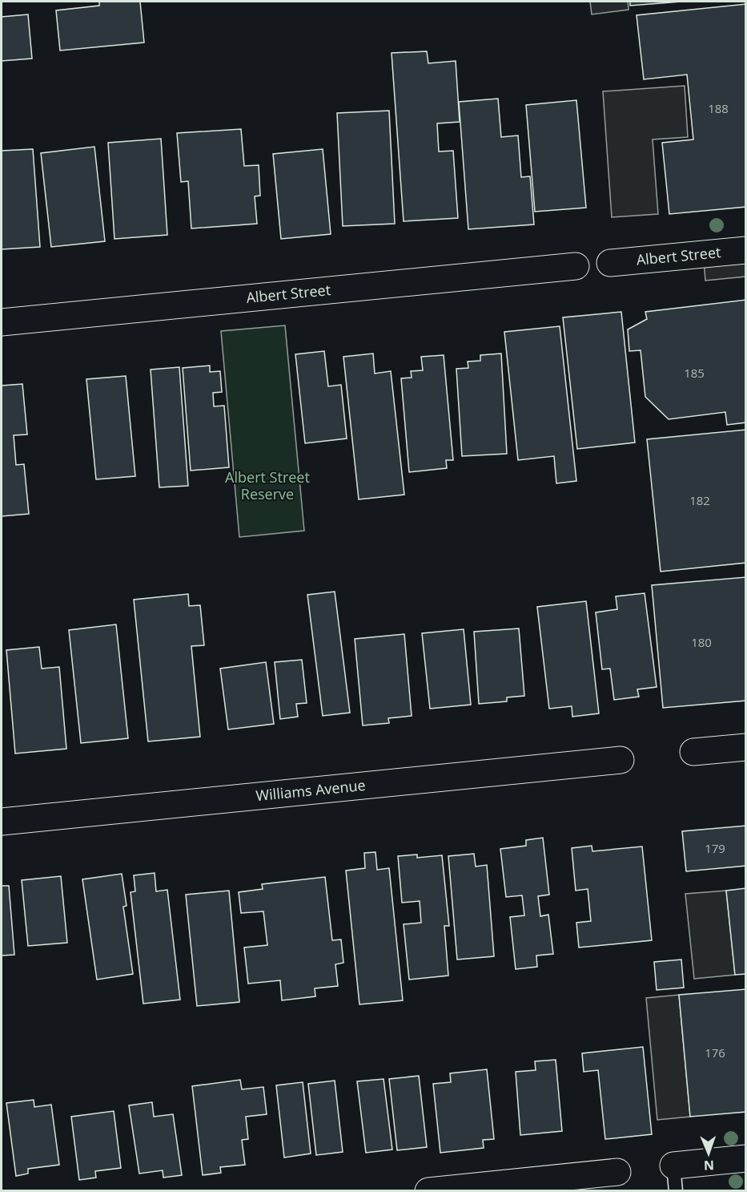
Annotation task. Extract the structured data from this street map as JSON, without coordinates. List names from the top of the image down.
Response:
{
  "streets": {
    "street": ["Albert Street", "Williams Avenue"]
  },
  "parks": ["Albert Street Reserve"],
  "house_numbers": [
    "188",
    "185",
    "182",
    "180",
    "179",
    "176"
  ],
  "north": "bottom"
}
